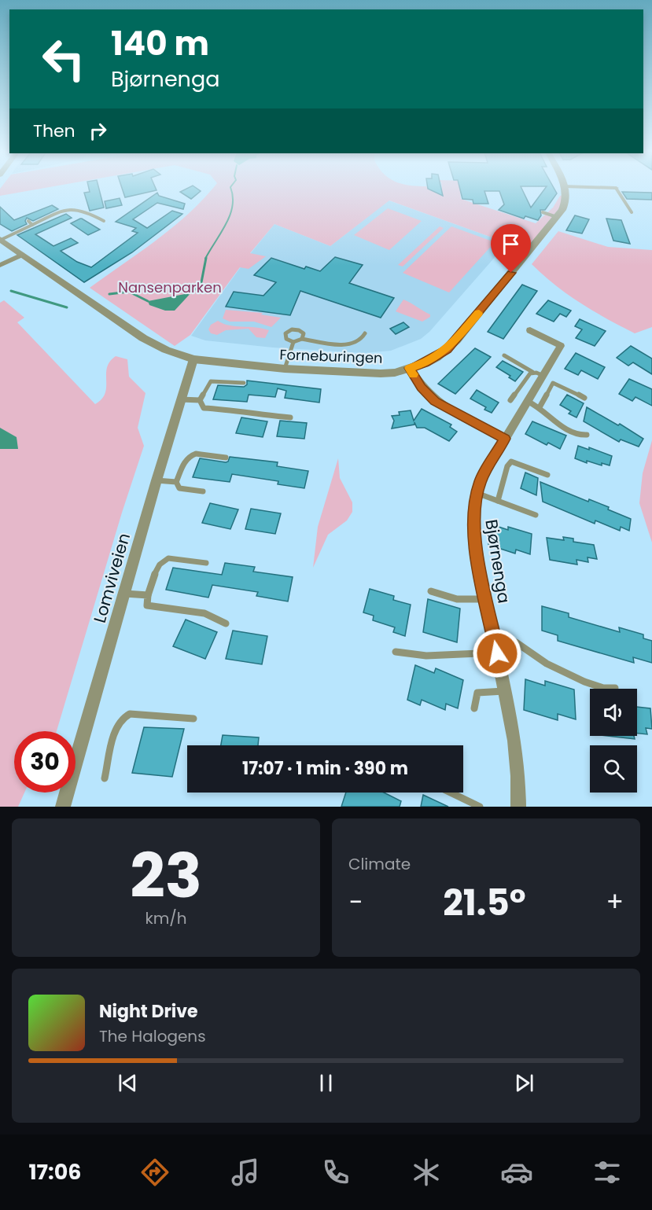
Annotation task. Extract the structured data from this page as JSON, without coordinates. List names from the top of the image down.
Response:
{
  "streets": {
    "street": ["Forneburingen", "Bjørnenga", "Lomviveien"]
  },
  "crossings": [
    ["Forneburingen", "Lomviveien"]
  ],
  "parks": ["Nansenparken"],
  "page": {
    "turn": ["140 m", "Bjørnenga"],
    "then": "Then",
    "limit": "30",
    "trip": "17:07 · 1 min · 390 m",
    "tile": [
      ["23", "km/h"],
      "Climate"
    ],
    "heat": ["−", "21.5°", "+"],
    "song": ["Night Drive", "The Halogens"],
    "tabs": "17:06"
  }
}
